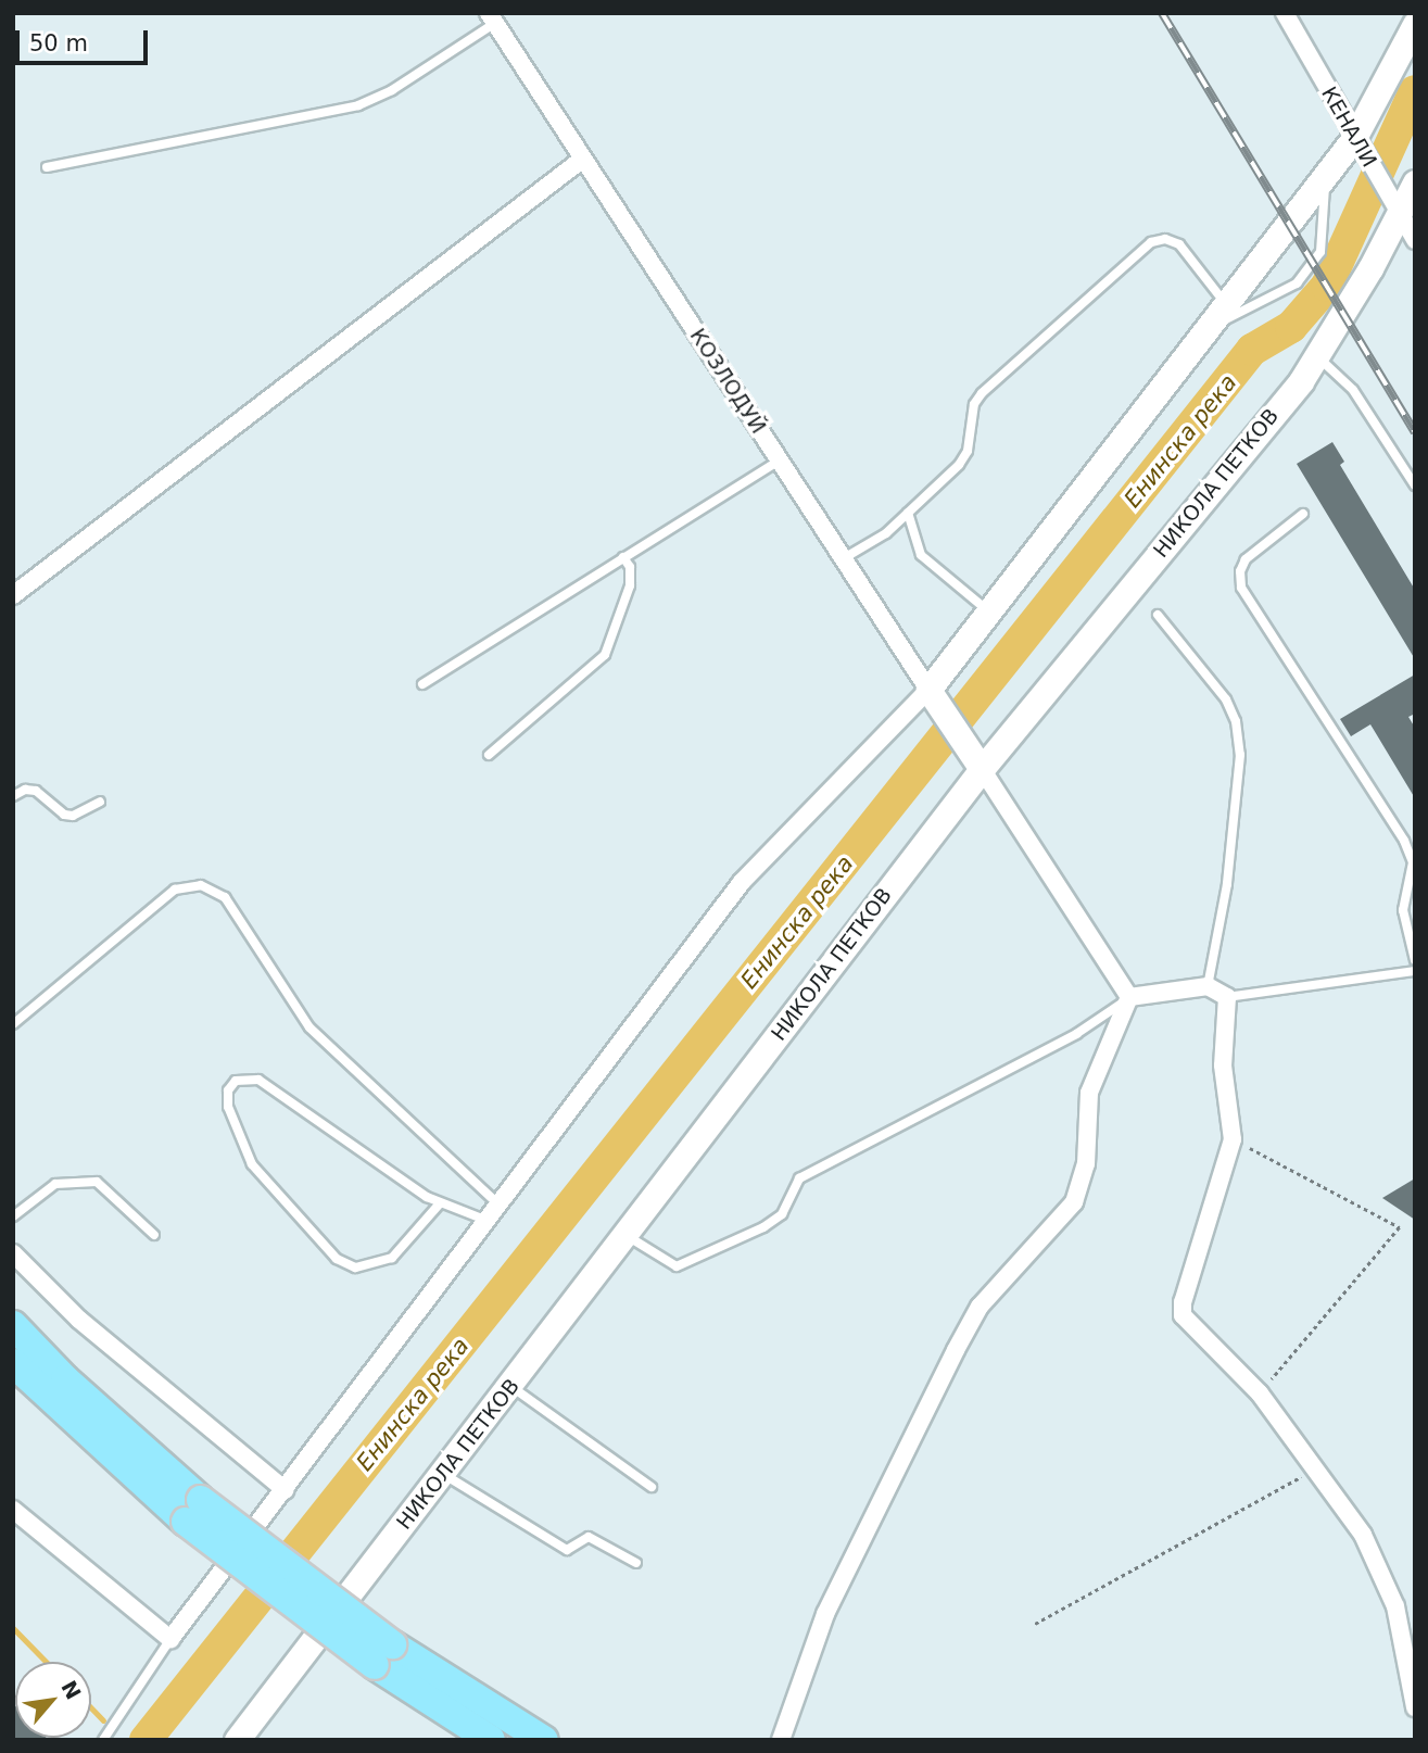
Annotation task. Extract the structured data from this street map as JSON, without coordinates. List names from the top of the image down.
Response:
{
  "streets": {
    "main road": ["КОЗЛОДУЙ", "НИКОЛА ПЕТКОВ"],
    "street": ["КЕНАЛИ"]
  },
  "crossings": [
    ["КЕНАЛИ", "НИКОЛА ПЕТКОВ"],
    ["КОЗЛОДУЙ", "НИКОЛА ПЕТКОВ"]
  ],
  "water": ["Енинска река"],
  "scale_bar": "50 m",
  "north": "top right"
}
